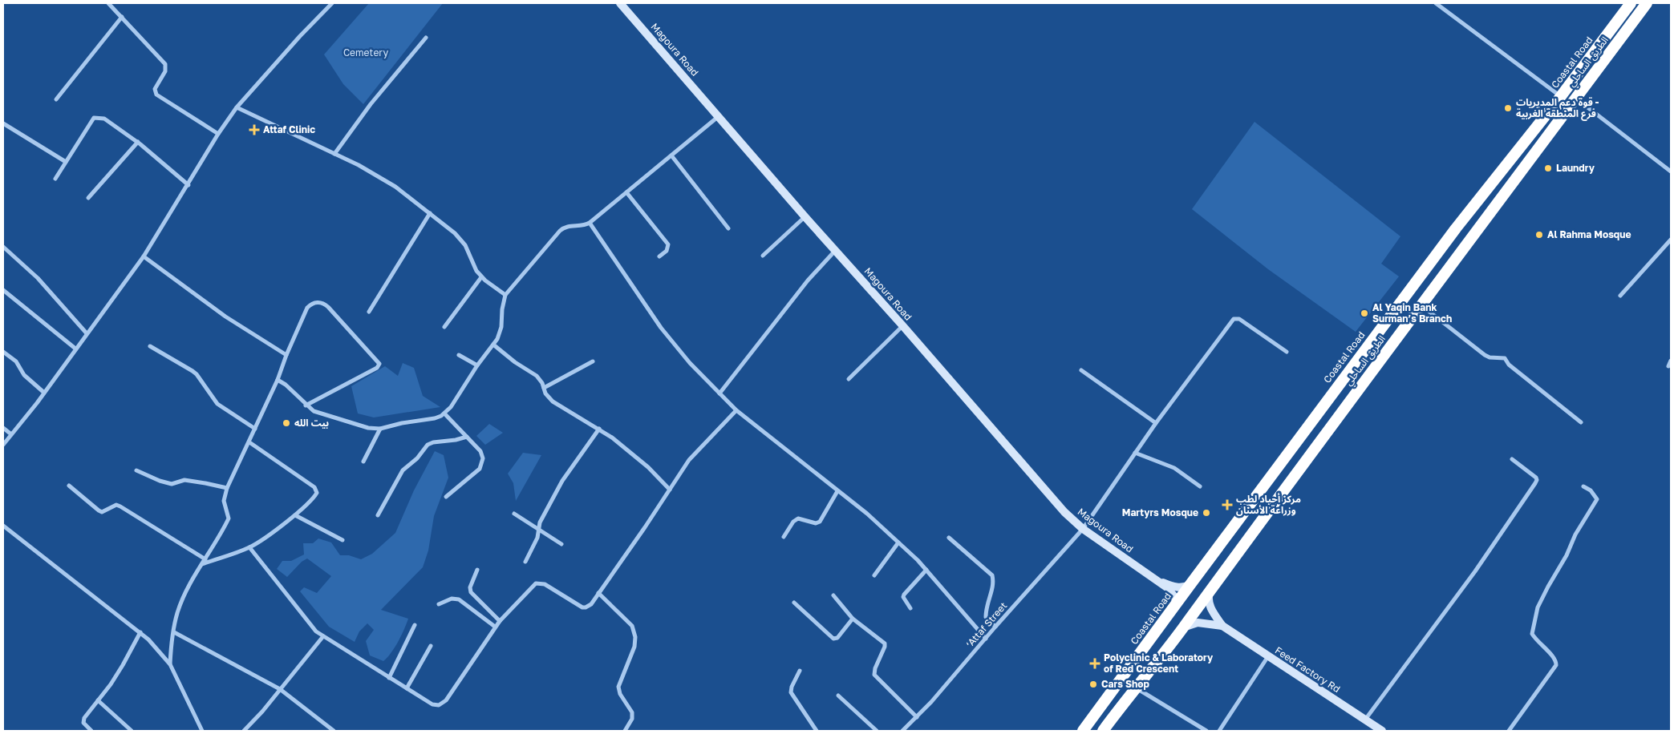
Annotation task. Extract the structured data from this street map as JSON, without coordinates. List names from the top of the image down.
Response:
{
  "streets": {
    "highway": ["الطريق الساحلي", "Coastal Road"],
    "street": ["Magoura Road", "‘Attaf Street", "Feed Factory Rd"]
  },
  "crossings": [
    ["Magoura Road", "Coastal Road"],
    ["Magoura Road", "‘Attaf Street"],
    ["الطريق الساحلي", "Feed Factory Rd"]
  ],
  "parks": ["Cemetery"],
  "places": {
    "other": [
      "قوة دعم المديريات - فرع المنطقة الغربية",
      "Laundry",
      "Al Rahma Mosque",
      "Al Yaqin Bank Surman’s Branch",
      "بيت الله",
      "Martyrs Mosque",
      "Cars Shop"
    ],
    "health": ["Attaf Clinic", "مركز أجياد لطب وزراعة الأسنان", "Polyclinic & Laboratory of Red Crescent"]
  }
}
